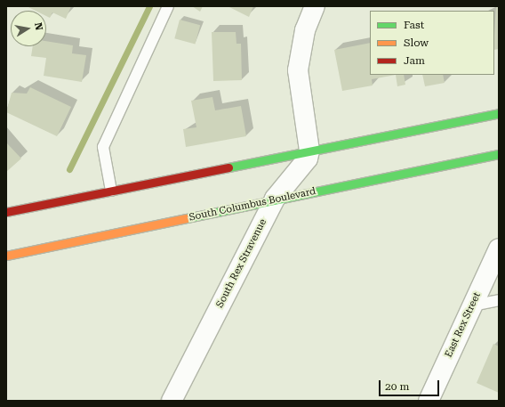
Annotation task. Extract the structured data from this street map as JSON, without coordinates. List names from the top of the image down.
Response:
{
  "streets": {
    "street": ["South Columbus Boulevard", "South Rex Stravenue", "East Rex Street"]
  },
  "crossings": [
    ["South Columbus Boulevard", "South Rex Stravenue"]
  ],
  "legend": ["Fast", "Slow", "Jam"],
  "scale_bar": "20 m",
  "north": "right"
}
